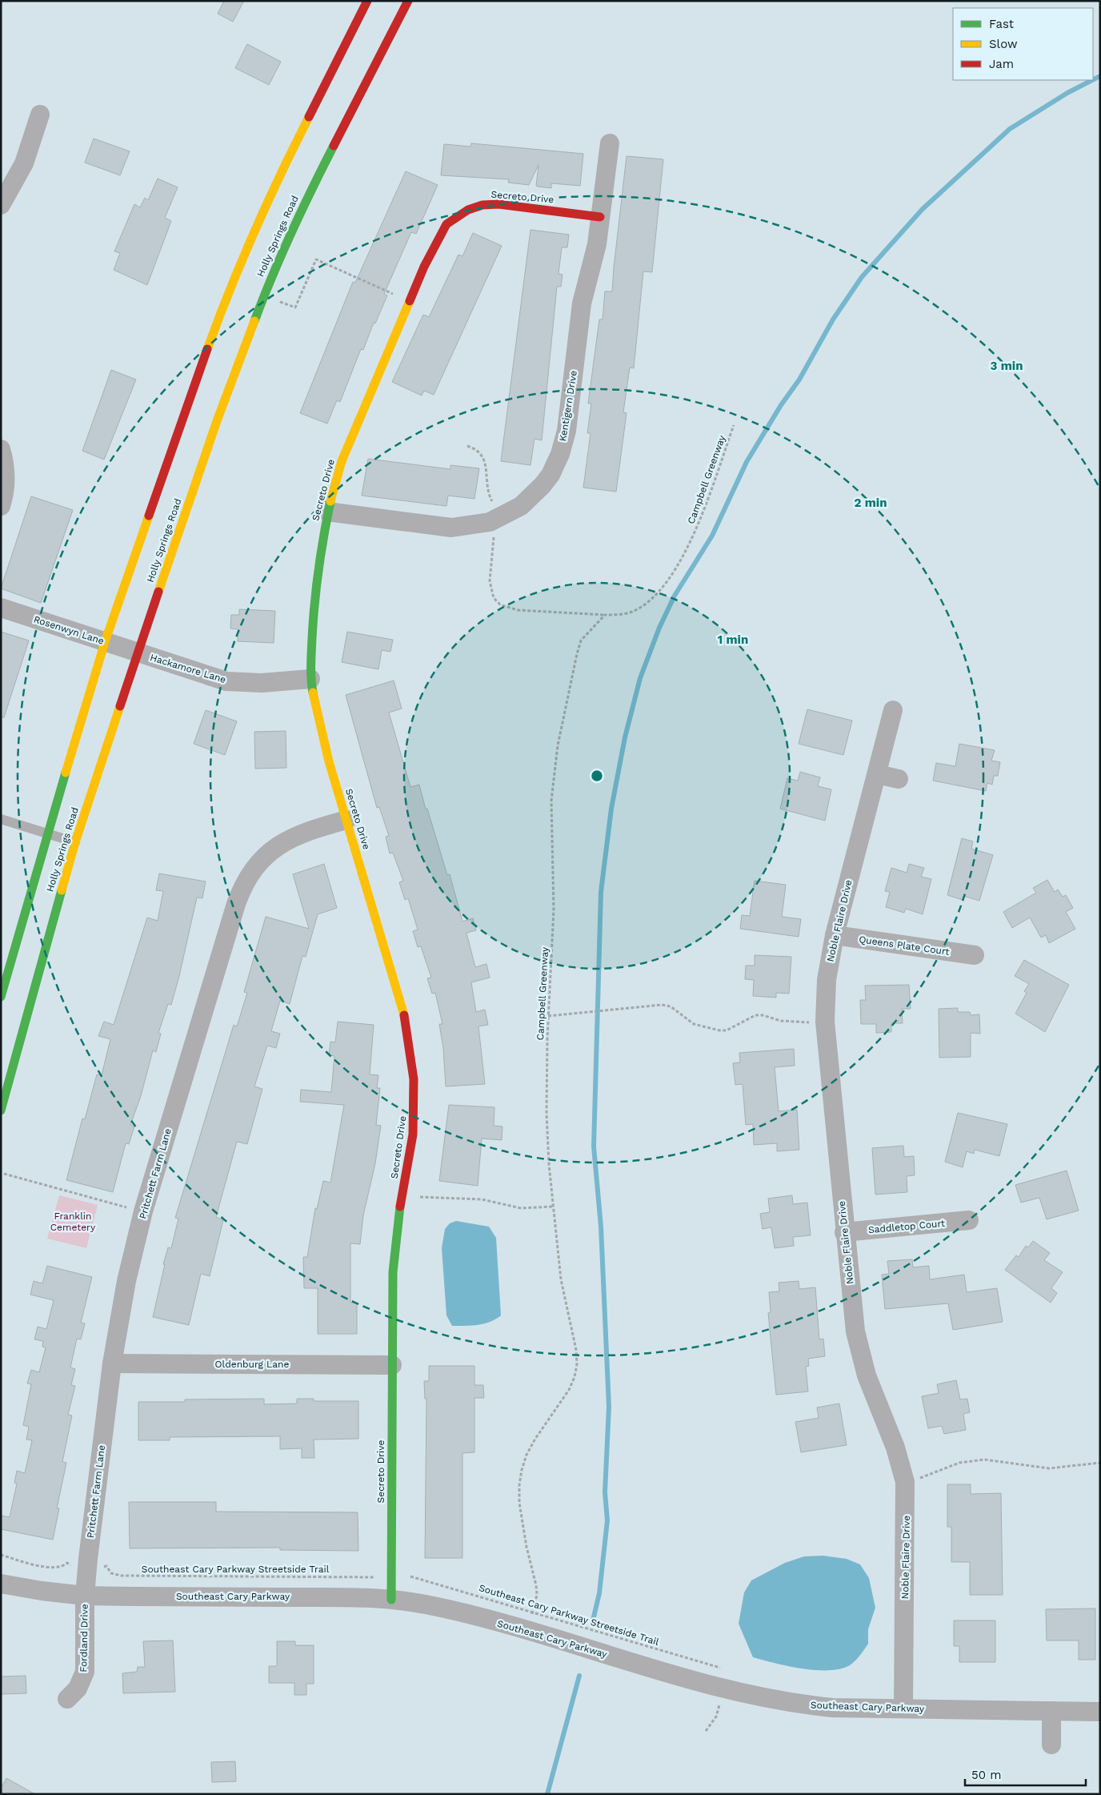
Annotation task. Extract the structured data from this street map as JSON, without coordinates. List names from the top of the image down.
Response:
{
  "streets": {
    "main road": ["Secreto Drive", "Holly Springs Road"],
    "street": [
      "Kentigern Drive",
      "Rosenwyn Lane",
      "Hackamore Lane",
      "Noble Flaire Drive",
      "Queens Plate Court",
      "Pritchett Farm Lane",
      "Saddletop Court",
      "Oldenburg Lane",
      "Southeast Cary Parkway",
      "Fordland Drive"
    ],
    "path": ["Campbell Greenway", "Southeast Cary Parkway Streetside Trail"]
  },
  "crossings": [
    ["Secreto Drive", "Kentigern Drive"],
    ["Secreto Drive", "Hackamore Lane"],
    ["Secreto Drive", "Pritchett Farm Lane"],
    ["Secreto Drive", "Oldenburg Lane"],
    ["Secreto Drive", "Southeast Cary Parkway"],
    ["Holly Springs Road", "Rosenwyn Lane"],
    ["Holly Springs Road", "Hackamore Lane"],
    ["Campbell Greenway", "Southeast Cary Parkway Streetside Trail"],
    ["Rosenwyn Lane", "Hackamore Lane"],
    ["Noble Flaire Drive", "Queens Plate Court"],
    ["Noble Flaire Drive", "Saddletop Court"],
    ["Noble Flaire Drive", "Southeast Cary Parkway"],
    ["Pritchett Farm Lane", "Oldenburg Lane"],
    ["Pritchett Farm Lane", "Southeast Cary Parkway"],
    ["Pritchett Farm Lane", "Fordland Drive"],
    ["Southeast Cary Parkway", "Fordland Drive"]
  ],
  "parks": ["Franklin Cemetery"],
  "legend": ["Fast", "Slow", "Jam"],
  "scale_bar": "50 m",
  "rings": ["3 min", "2 min", "1 min"]
}
